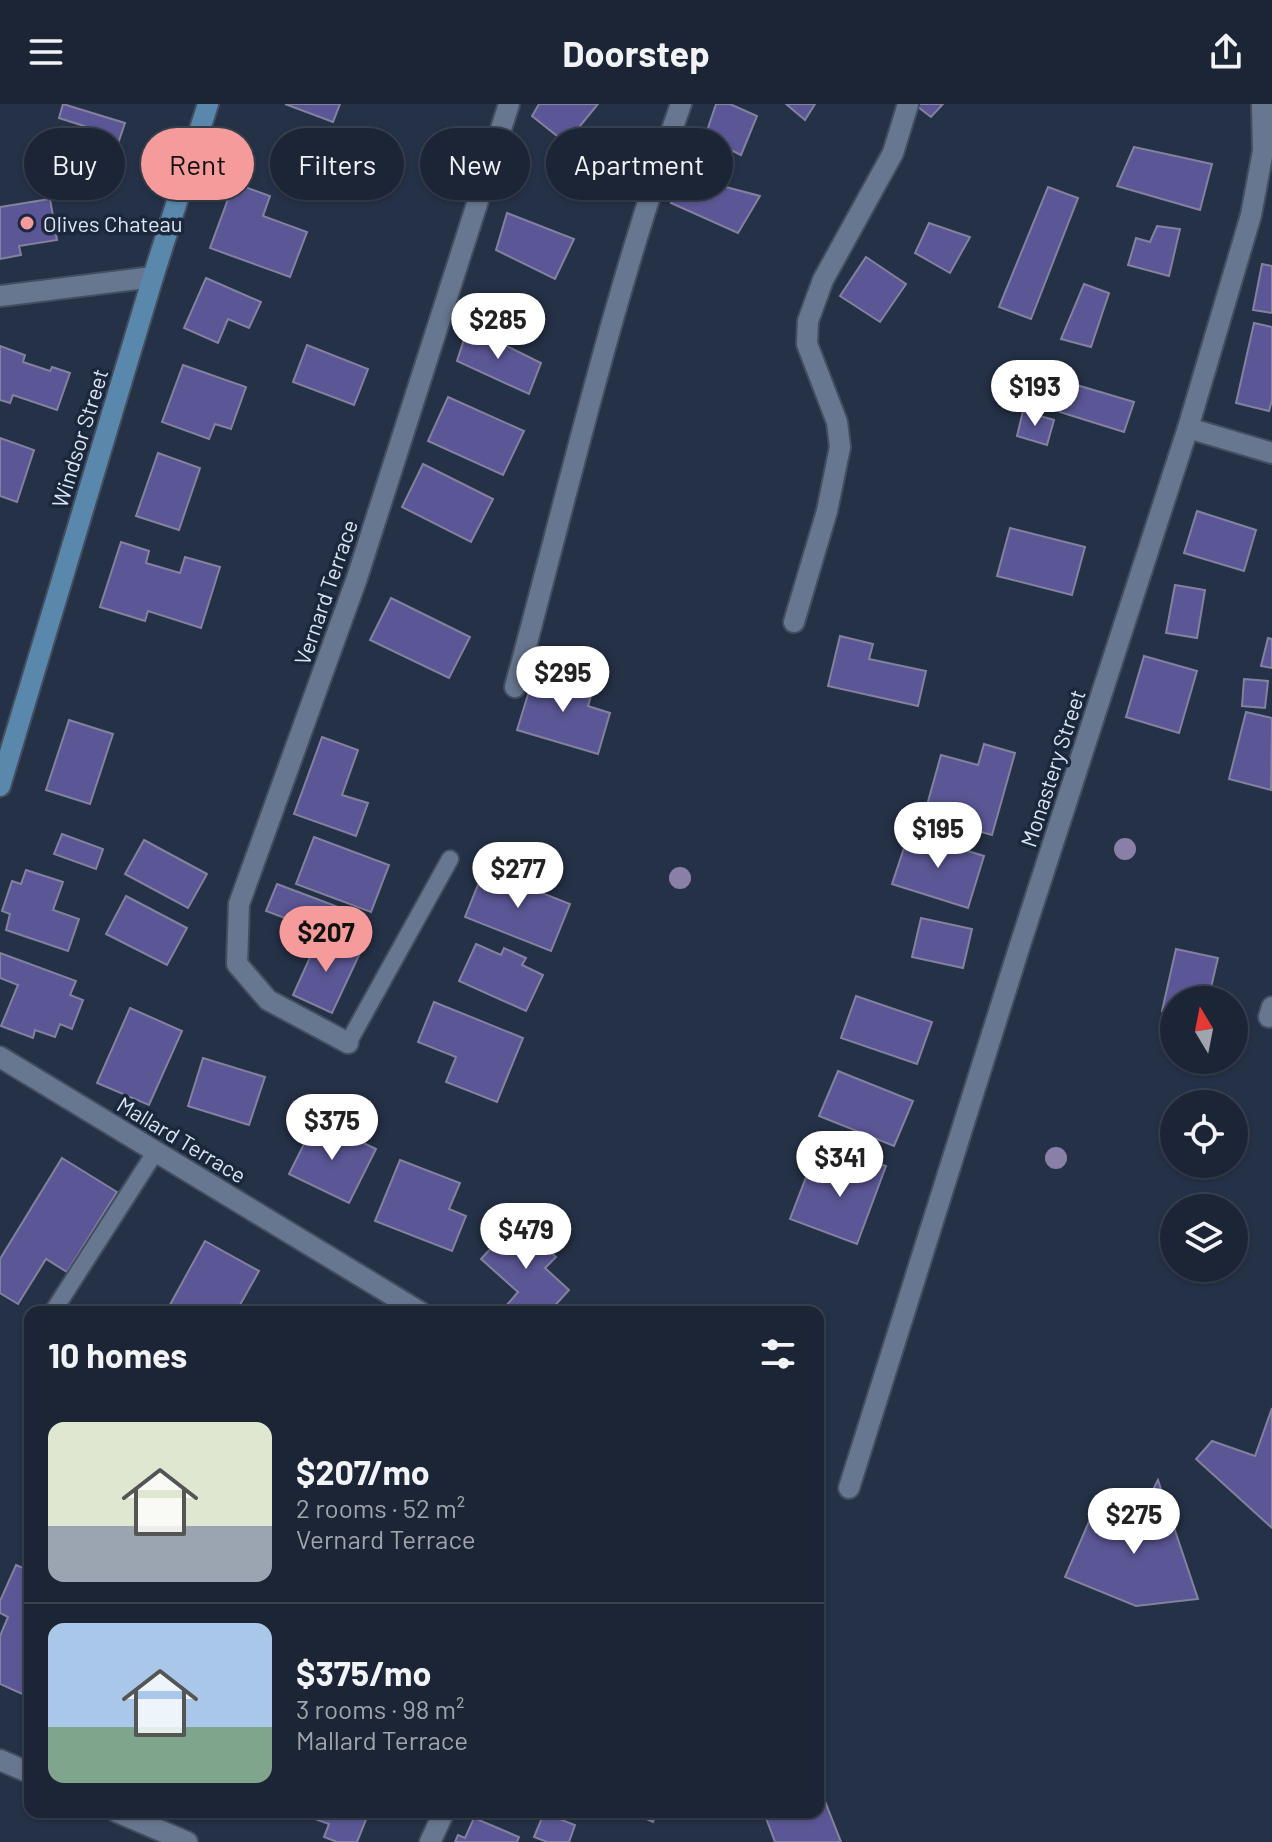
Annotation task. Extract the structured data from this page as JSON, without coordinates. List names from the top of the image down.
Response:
{
  "streets": {
    "street": [
      "Windsor Street",
      "Vernard Terrace",
      "Monastery Street",
      "Mallard Terrace"
    ]
  },
  "places": ["Olives Chateau"],
  "north": "top",
  "page": {
    "header": "Doorstep",
    "chip": [
      "Buy",
      "Rent",
      "Filters",
      "New",
      "Apartment"
    ],
    "price": [
      "$285",
      "$193",
      "$295",
      "$195",
      "$277",
      "$207",
      "$375",
      "$341",
      "$479",
      "$275"
    ],
    "heading": "10 homes",
    "list": [
      {
        "name": "$207/mo",
        "note": "2 rooms · 52 m² · Vernard Terrace"
      },
      {
        "name": "$375/mo",
        "note": "3 rooms · 98 m² · Mallard Terrace"
      }
    ]
  }
}
